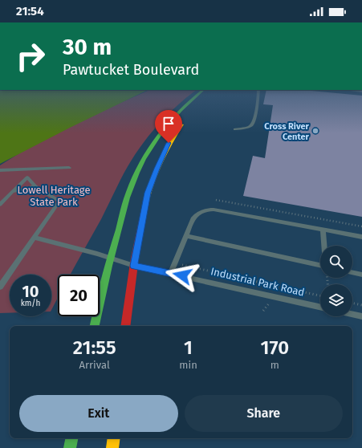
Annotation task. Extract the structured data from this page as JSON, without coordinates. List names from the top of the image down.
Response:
{
  "streets": {
    "lane": ["Industrial Park Road"]
  },
  "parks": ["Lowell Heritage State Park"],
  "places": ["Cross River Center"],
  "page": {
    "status": "21:54",
    "turn": ["30 m", "Pawtucket Boulevard"],
    "speed": "10 km/h",
    "limit": "20",
    "eta": [
      "21:55",
      "Arrival",
      "1",
      "min",
      "170",
      "m"
    ],
    "buttons": ["Exit", "Share"]
  }
}
